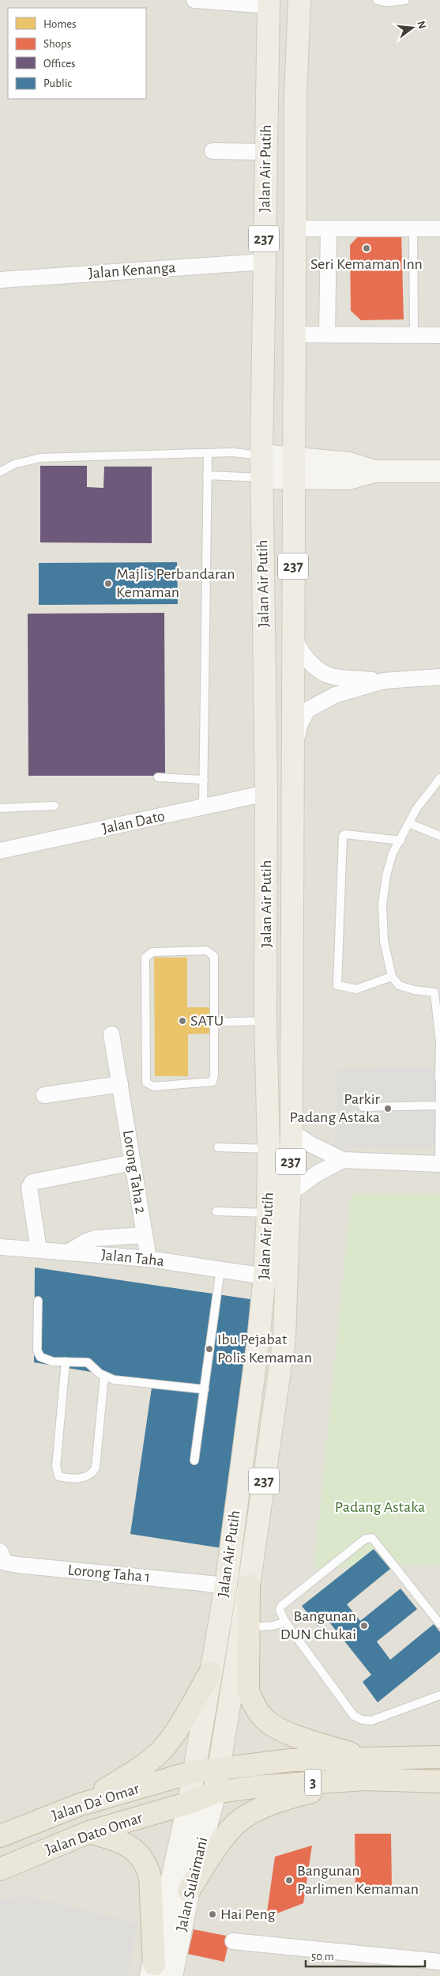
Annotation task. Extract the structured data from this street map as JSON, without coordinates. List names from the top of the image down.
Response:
{
  "streets": {
    "highway": ["3", "Jalan Da' Omar", "Jalan Dato Omar"],
    "main road": ["Jalan Air Putih", "237", "Jalan Sulaimani"],
    "street": [
      "Jalan Kenanga",
      "Jalan Dato",
      "Lorong Taha 2",
      "Jalan Taha",
      "Lorong Taha 1"
    ]
  },
  "crossings": [
    ["Jalan Air Putih", "Jalan Kenanga"],
    ["Jalan Air Putih", "Jalan Dato"],
    ["Jalan Air Putih", "Jalan Taha"],
    ["Jalan Air Putih", "Lorong Taha 1"],
    ["Jalan Air Putih", "3"],
    ["Jalan Air Putih", "Jalan Da' Omar"],
    ["Jalan Air Putih", "Jalan Dato Omar"],
    ["Jalan Air Putih", "Jalan Sulaimani"],
    ["Lorong Taha 2", "Jalan Taha"],
    ["3", "Jalan Da' Omar"],
    ["3", "Jalan Dato Omar"],
    ["3", "Jalan Sulaimani"],
    ["Jalan Dato Omar", "Jalan Sulaimani"]
  ],
  "parks": ["Padang Astaka"],
  "places": [
    "Seri Kemaman Inn",
    "Majlis Perbandaran Kemaman",
    "SATU",
    "Parkir Padang Astaka",
    "Ibu Pejabat Polis Kemaman",
    "Bangunan DUN Chukai",
    "Bangunan Parlimen Kemaman",
    "Hai Peng"
  ],
  "legend": [
    "Homes",
    "Shops",
    "Offices",
    "Public"
  ],
  "scale_bar": "50 m",
  "north": "right"
}
